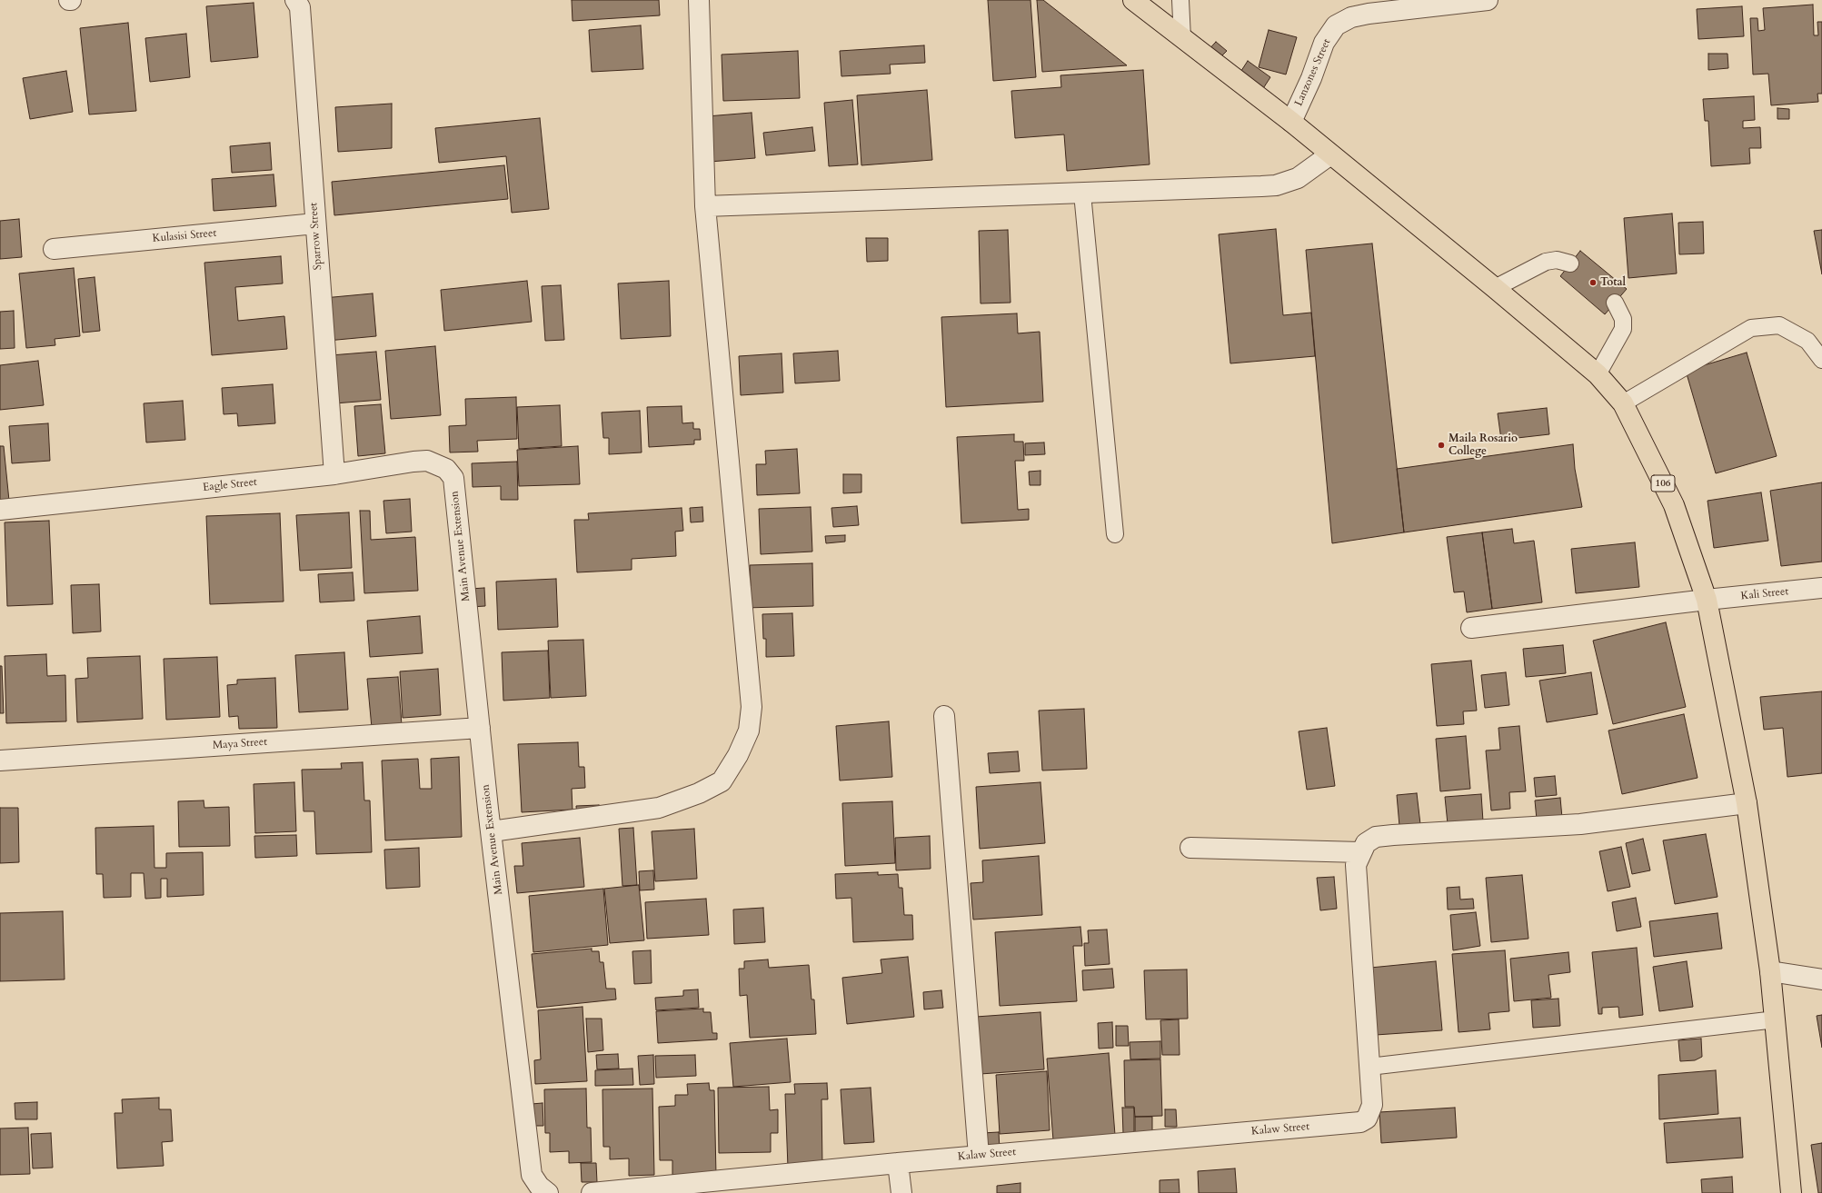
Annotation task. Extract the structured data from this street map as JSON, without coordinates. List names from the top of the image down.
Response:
{
  "streets": {
    "highway": ["106"],
    "street": [
      "Lanzones Street",
      "Kulasisi Street",
      "Sparrow Street",
      "Eagle Street",
      "Main Avenue Extension",
      "Kali Street",
      "Maya Street",
      "Kalaw Street"
    ]
  },
  "crossings": [
    ["Lanzones Street", "106"],
    ["Kulasisi Street", "Sparrow Street"],
    ["Sparrow Street", "Eagle Street"],
    ["106", "Kali Street"],
    ["Eagle Street", "Main Avenue Extension"],
    ["Main Avenue Extension", "Maya Street"]
  ],
  "places": ["Total", "Maila Rosario College"]
}
